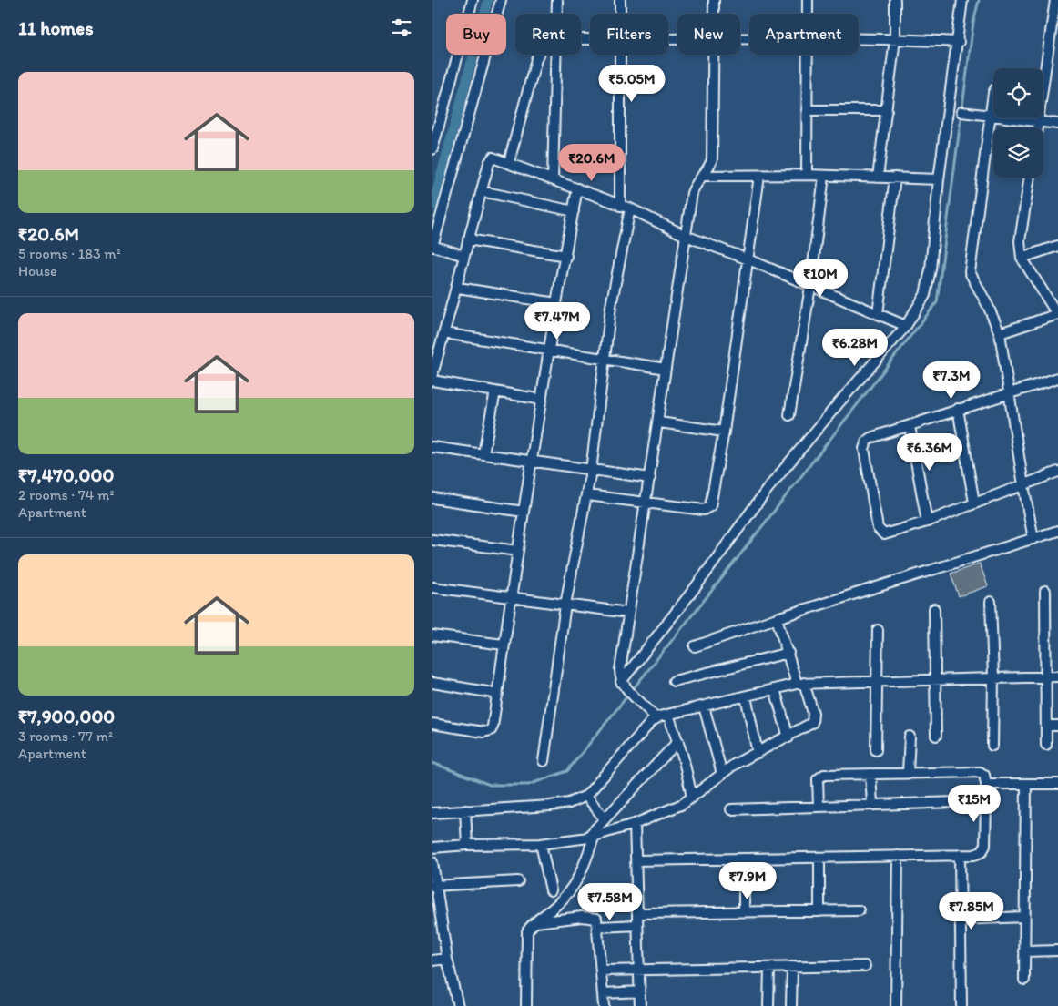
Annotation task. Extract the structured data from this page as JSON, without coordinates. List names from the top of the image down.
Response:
{
  "page": {
    "heading": "11 homes",
    "chip": [
      "Buy",
      "Rent",
      "Filters",
      "New",
      "Apartment"
    ],
    "list": [
      {
        "name": "₹20.6M",
        "note": "5 rooms · 183 m² · House"
      },
      {
        "name": "₹7,470,000",
        "note": "2 rooms · 74 m² · Apartment"
      },
      {
        "name": "₹7,900,000",
        "note": "3 rooms · 77 m² · Apartment"
      }
    ],
    "price": [
      "₹5.05M",
      "₹20.6M",
      "₹10M",
      "₹7.47M",
      "₹6.28M",
      "₹7.3M",
      "₹6.36M",
      "₹15M",
      "₹7.9M",
      "₹7.58M",
      "₹7.85M"
    ]
  }
}
